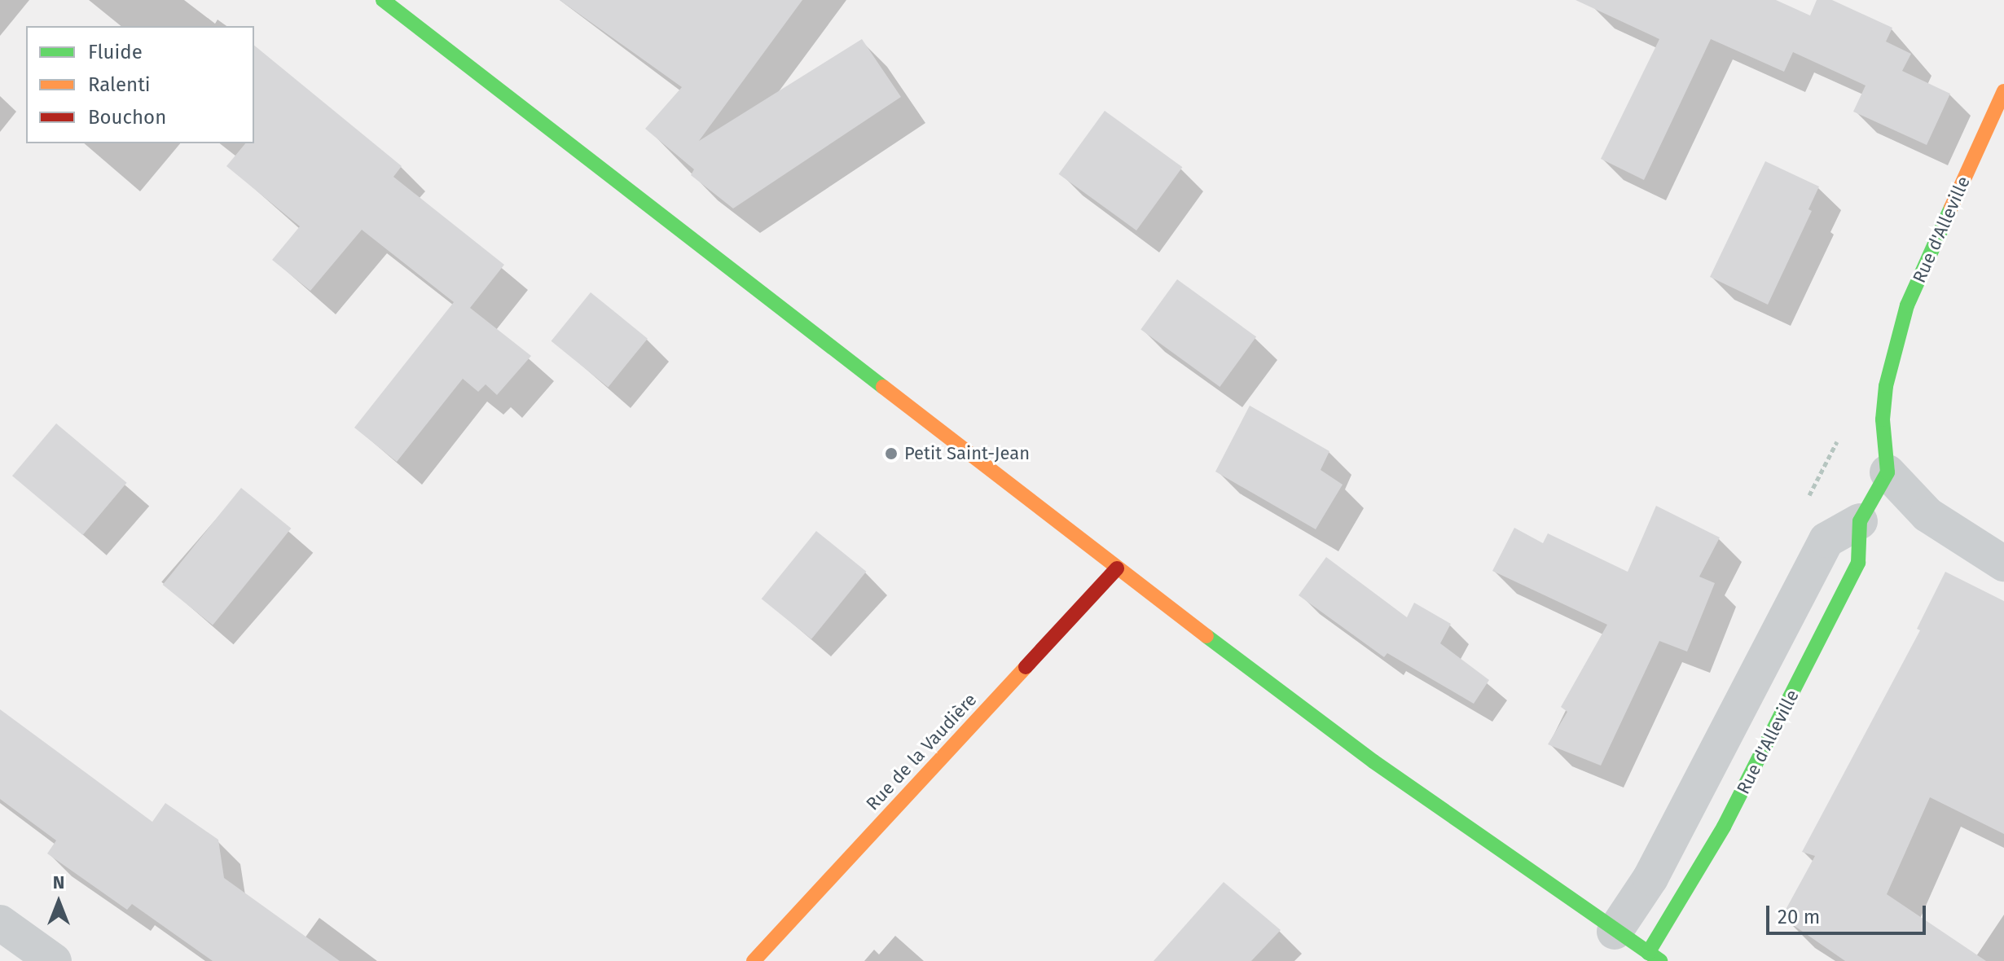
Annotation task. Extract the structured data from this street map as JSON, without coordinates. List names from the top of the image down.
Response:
{
  "streets": {
    "main road": ["Rue d'Alleville", "Rue de la Vaudière"]
  },
  "places": ["Petit Saint-Jean"],
  "legend": ["Fluide", "Ralenti", "Bouchon"],
  "scale_bar": "20 m",
  "north": "top"
}
